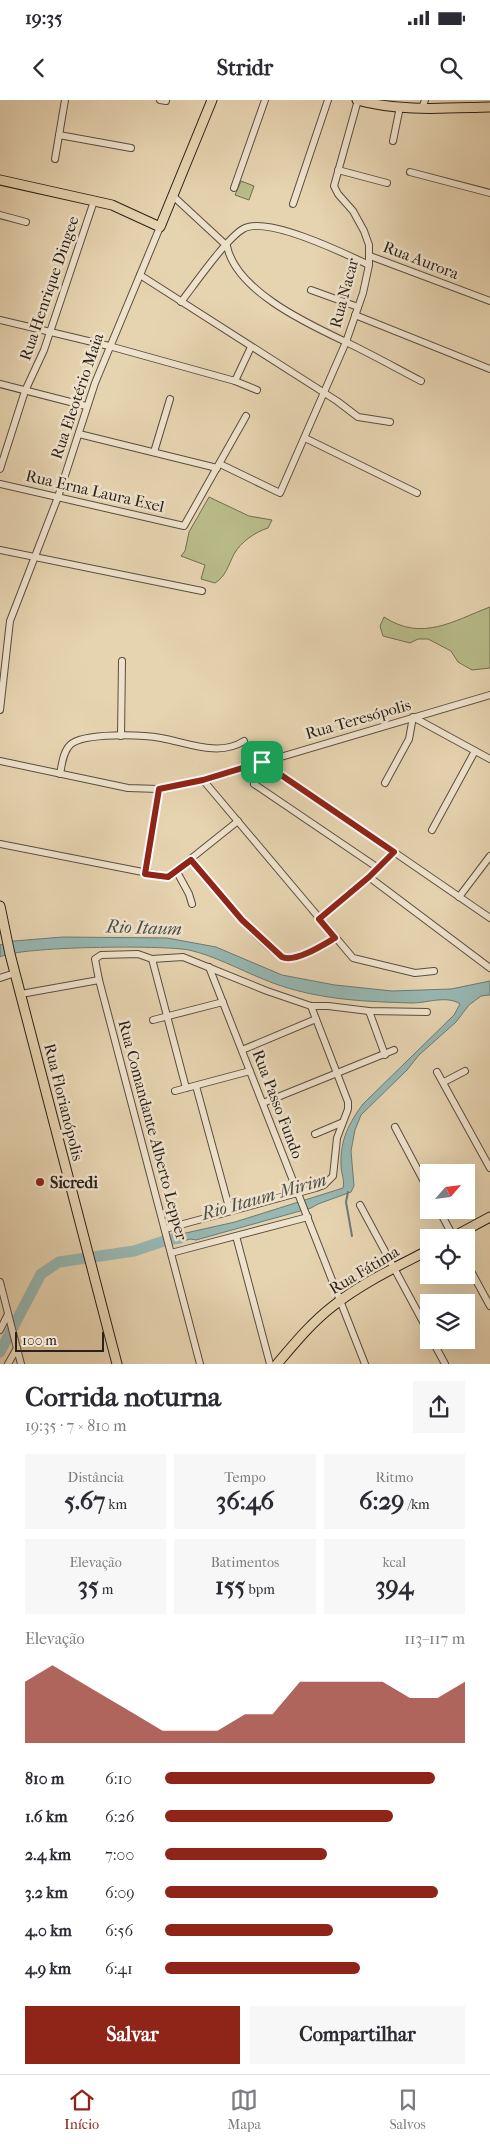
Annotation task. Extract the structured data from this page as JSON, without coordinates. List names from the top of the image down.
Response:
{
  "streets": {
    "main road": ["Rua Eleotério Maia", "Rua Florianópolis", "Rua Fátima"],
    "street": [
      "Rua Aurora",
      "Rua Henrique Dingee",
      "Rua Nacar",
      "Rua Erna Laura Exel",
      "Rua Teresópolis",
      "Rua Passo Fundo",
      "Rua Comandante Alberto Lepper"
    ]
  },
  "crossings": [
    ["Rua Aurora", "Rua Nacar"],
    ["Rua Nacar", "Rua Erna Laura Exel"],
    ["Rua Eleotério Maia", "Rua Erna Laura Exel"],
    ["Rua Passo Fundo", "Rua Fátima"]
  ],
  "water": ["Rio Itaum", "Rio Itaum-Mirim"],
  "places": ["Sicredi"],
  "scale_bar": "100 m",
  "north": "top right",
  "page": {
    "status": "19:35",
    "header": "Stridr",
    "scale": "100 m",
    "heading": ["Corrida noturna", "19:35 · 7 × 810 m"],
    "stats": [
      ["Distância", "5.67 km"],
      ["Tempo", "36:46"],
      ["Ritmo", "6:29 /km"],
      ["Elevação", "35 m"],
      ["Batimentos", "155 bpm"],
      ["kcal", "394"]
    ],
    "chart": ["Elevação", "113–117 m"],
    "list": [
      {
        "name": "810 m",
        "note": "6:10"
      },
      {
        "name": "1.6 km",
        "note": "6:26"
      },
      {
        "name": "2.4 km",
        "note": "7:00"
      },
      {
        "name": "3.2 km",
        "note": "6:09"
      },
      {
        "name": "4.0 km",
        "note": "6:56"
      },
      {
        "name": "4.9 km",
        "note": "6:41"
      }
    ],
    "buttons": ["Salvar", "Compartilhar"],
    "tabs": ["Início", "Mapa", "Salvos"]
  }
}
